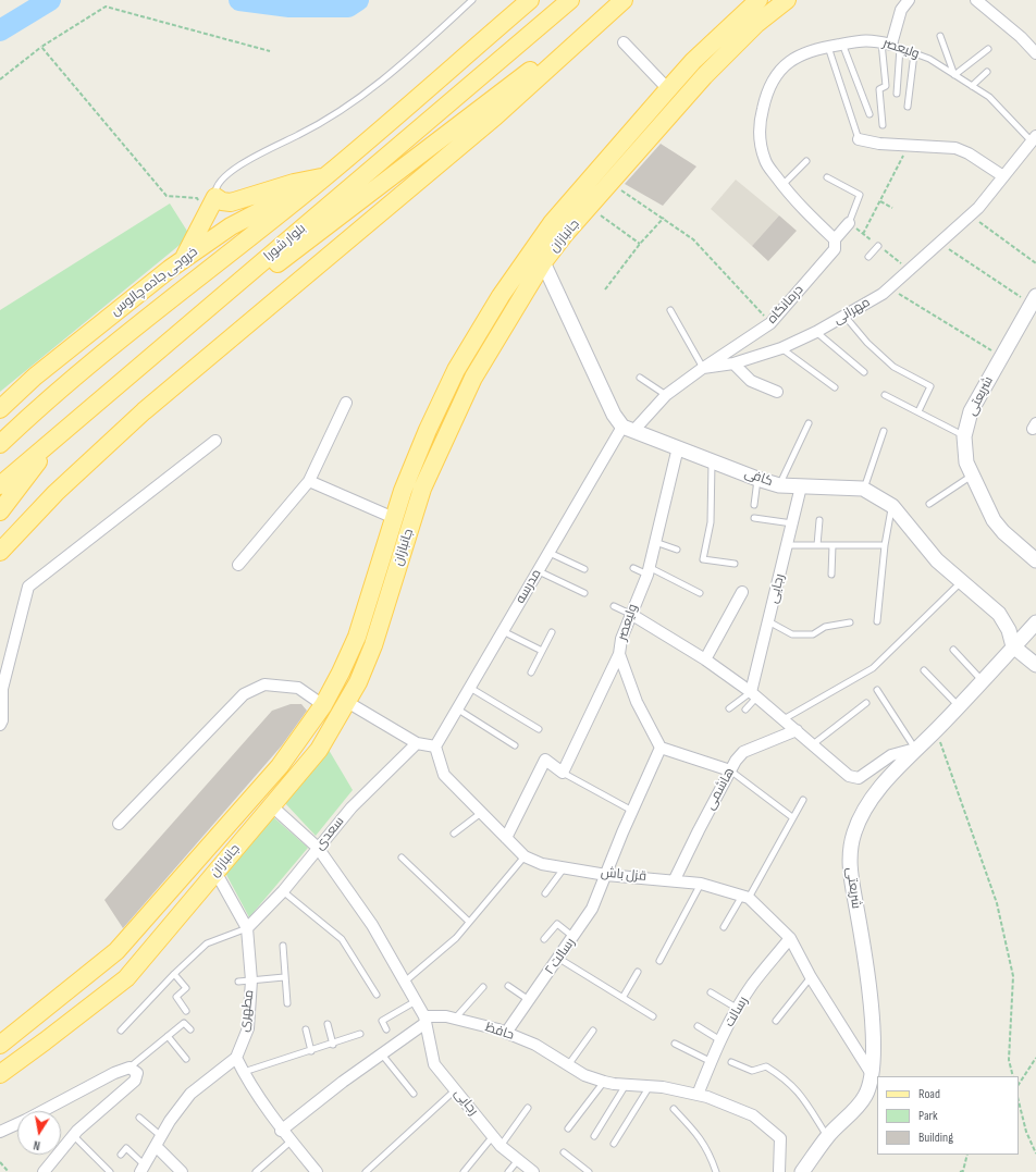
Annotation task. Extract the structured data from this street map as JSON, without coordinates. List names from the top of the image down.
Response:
{
  "streets": {
    "main road": ["جانبازان", "بلوار شورا", "خروجی جاده چالوس"],
    "street": [
      "ولیعصر",
      "درمانگاه",
      "مهرانی",
      "شریعتی",
      "کافی",
      "مدرسه",
      "رجایی",
      "هاشمی",
      "سعدی",
      "قزل باش",
      "رسالت ۲",
      "مطهری",
      "رسالت",
      "حافظ"
    ]
  },
  "crossings": [
    ["ولیعصر", "درمانگاه"],
    ["ولیعصر", "مهرانی"],
    ["ولیعصر", "کافی"],
    ["ولیعصر", "رسالت ۲"],
    ["جانبازان", "مطهری"],
    ["بلوار شورا", "خروجی جاده چالوس"],
    ["درمانگاه", "مهرانی"],
    ["مهرانی", "کافی"],
    ["مهرانی", "مدرسه"],
    ["شریعتی", "قزل باش"],
    ["کافی", "مدرسه"],
    ["کافی", "رجایی"],
    ["مدرسه", "قزل باش"],
    ["رجایی", "حافظ"],
    ["هاشمی", "قزل باش"],
    ["سعدی", "مطهری"],
    ["قزل باش", "رسالت ۲"],
    ["قزل باش", "رسالت"],
    ["رسالت ۲", "حافظ"],
    ["رسالت", "حافظ"]
  ],
  "legend": ["Road", "Park", "Building"],
  "north": "bottom"
}
